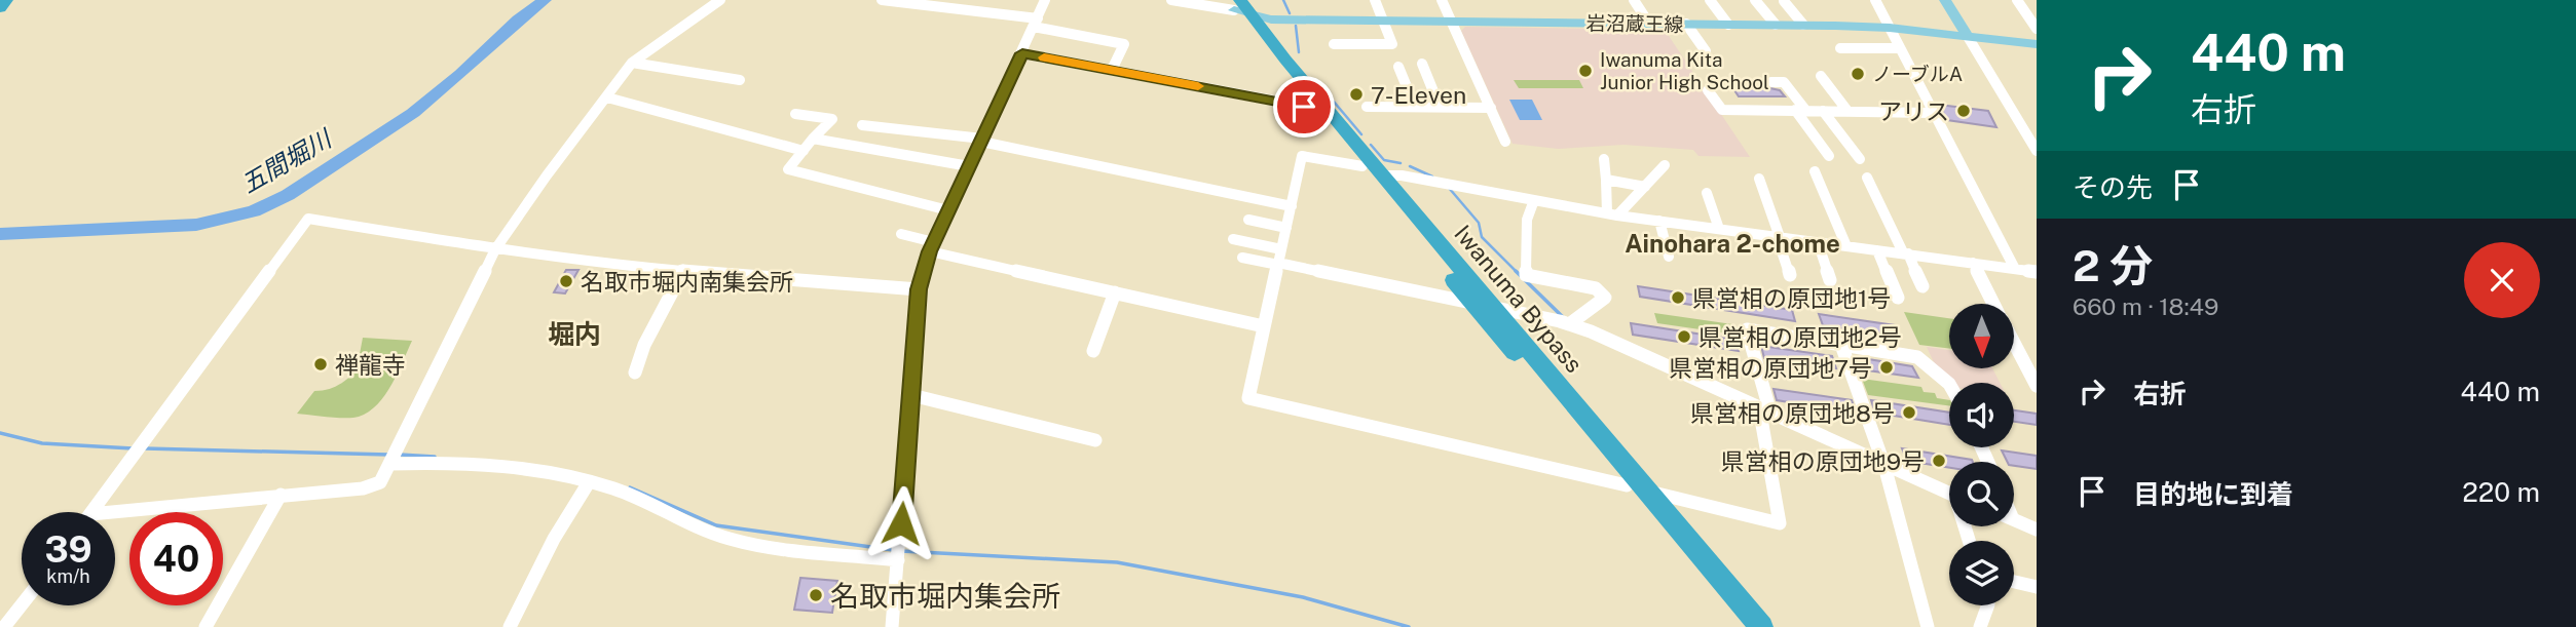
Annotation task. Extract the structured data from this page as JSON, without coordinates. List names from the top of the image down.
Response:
{
  "streets": {
    "highway": ["Iwanuma Bypass"],
    "main road": ["岩沼蔵王線"]
  },
  "crossings": [
    ["岩沼蔵王線", "Iwanuma Bypass"]
  ],
  "districts": ["Ainohara 2-chome", "堀内"],
  "water": ["五間堀川"],
  "places": [
    "Iwanuma Kita Junior High School",
    "ノーブルA",
    "7-Eleven",
    "アリス",
    "名取市堀内南集会所",
    "県営相の原団地1号",
    "県営相の原団地2号",
    "禅龍寺",
    "県営相の原団地7号",
    "県営相の原団地8号",
    "県営相の原団地9号",
    "名取市堀内集会所"
  ],
  "north": "bottom",
  "page": {
    "turn": ["440 m", "右折"],
    "then": "その先",
    "heading": ["2 分", "660 m · 18:49"],
    "list": [
      {
        "name": "右折",
        "value": "440 m"
      },
      {
        "name": "目的地に到着",
        "value": "220 m"
      }
    ],
    "speed": "39 km/h",
    "limit": "40"
  }
}
